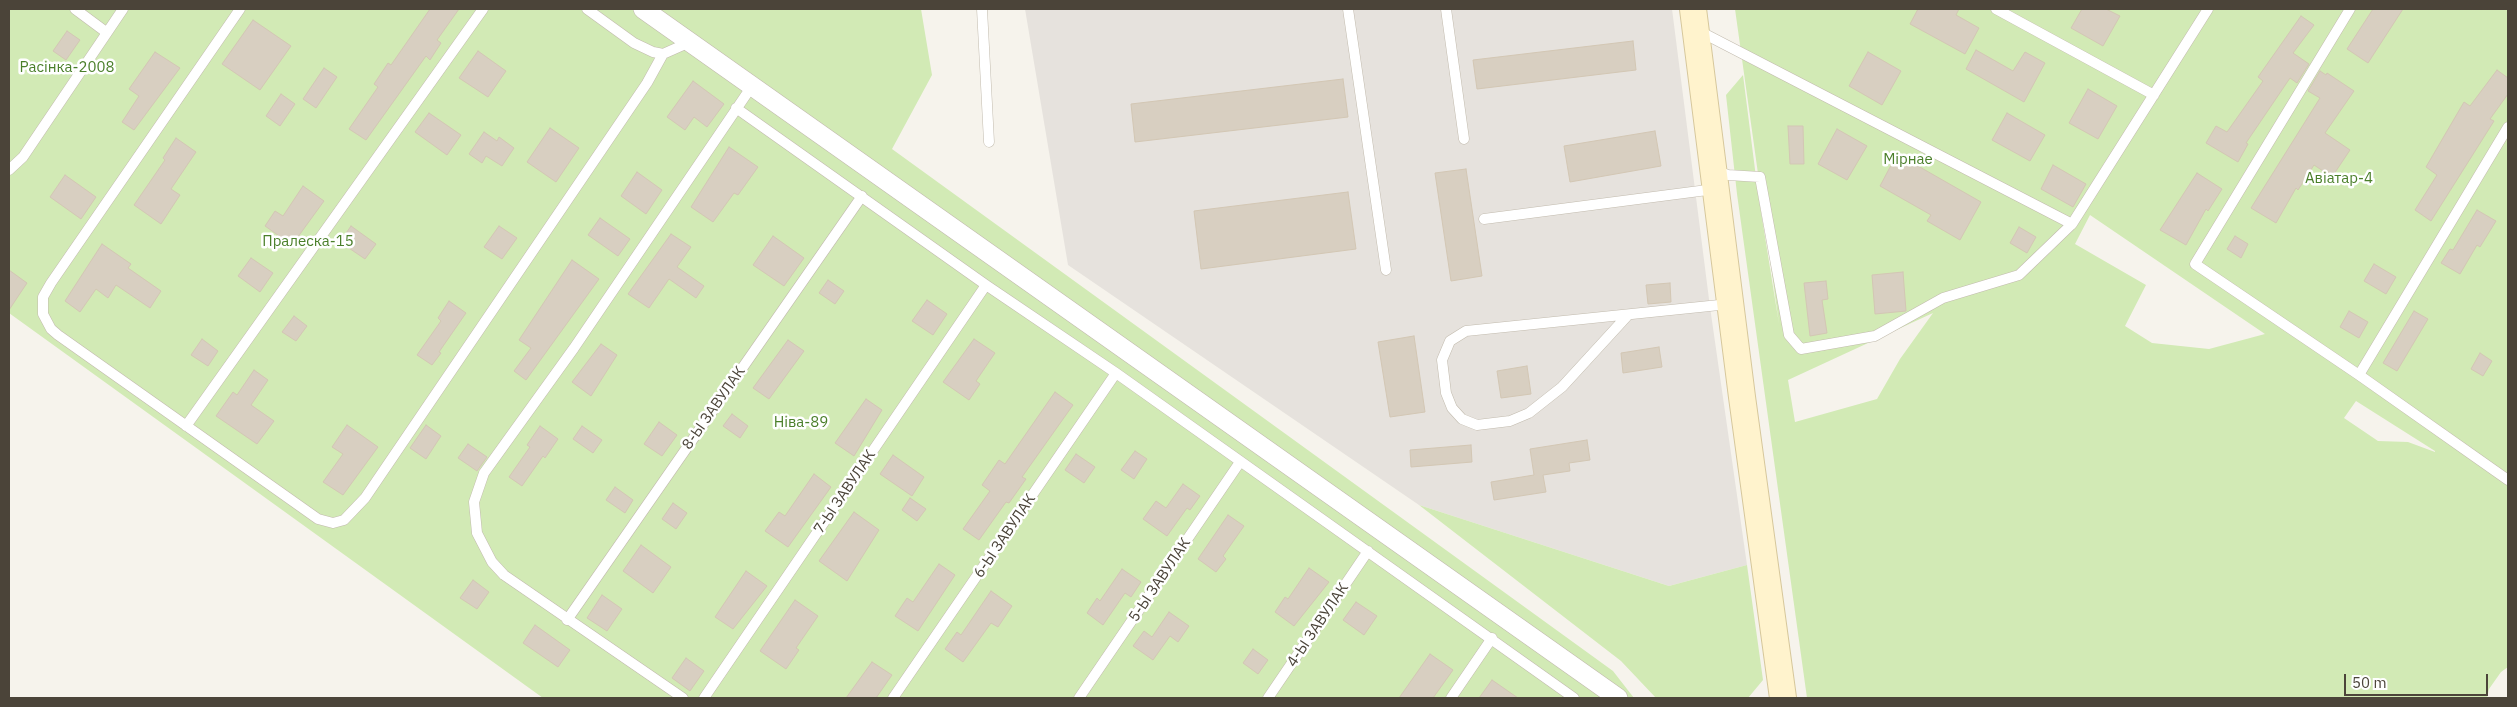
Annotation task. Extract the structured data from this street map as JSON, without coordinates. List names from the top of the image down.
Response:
{
  "streets": {
    "lane": [
      "8-Ы ЗАВУЛАК",
      "7-Ы ЗАВУЛАК",
      "6-Ы ЗАВУЛАК",
      "5-Ы ЗАВУЛАК",
      "4-Ы ЗАВУЛАК"
    ]
  },
  "parks": [
    "Расінка-2008",
    "Мірнае",
    "Авіатар-4",
    "Пралеска-15",
    "Ніва-89"
  ],
  "scale_bar": "50 m"
}
